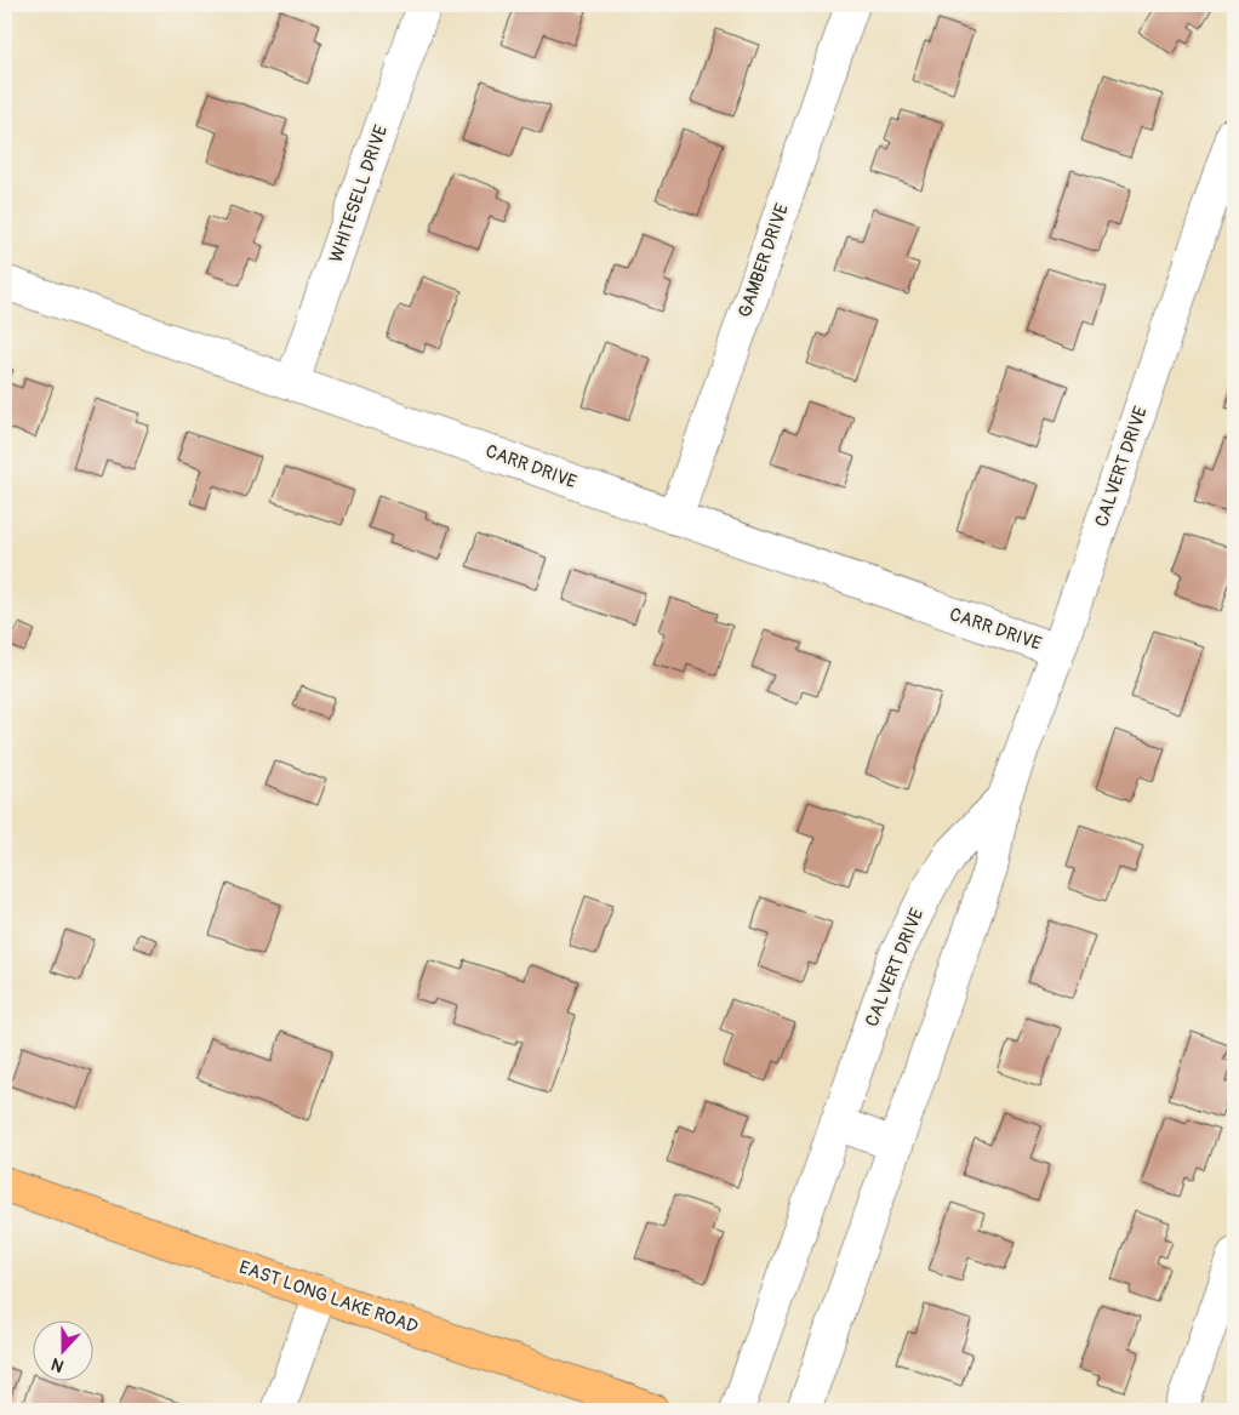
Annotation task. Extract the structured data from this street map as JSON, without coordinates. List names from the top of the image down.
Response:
{
  "streets": {
    "main road": ["EAST LONG LAKE ROAD"],
    "street": [
      "WHITESELL DRIVE",
      "GAMBER DRIVE",
      "CARR DRIVE",
      "CALVERT DRIVE"
    ]
  },
  "crossings": [
    ["WHITESELL DRIVE", "CARR DRIVE"],
    ["GAMBER DRIVE", "CARR DRIVE"],
    ["CARR DRIVE", "CALVERT DRIVE"]
  ],
  "north": "bottom"
}
